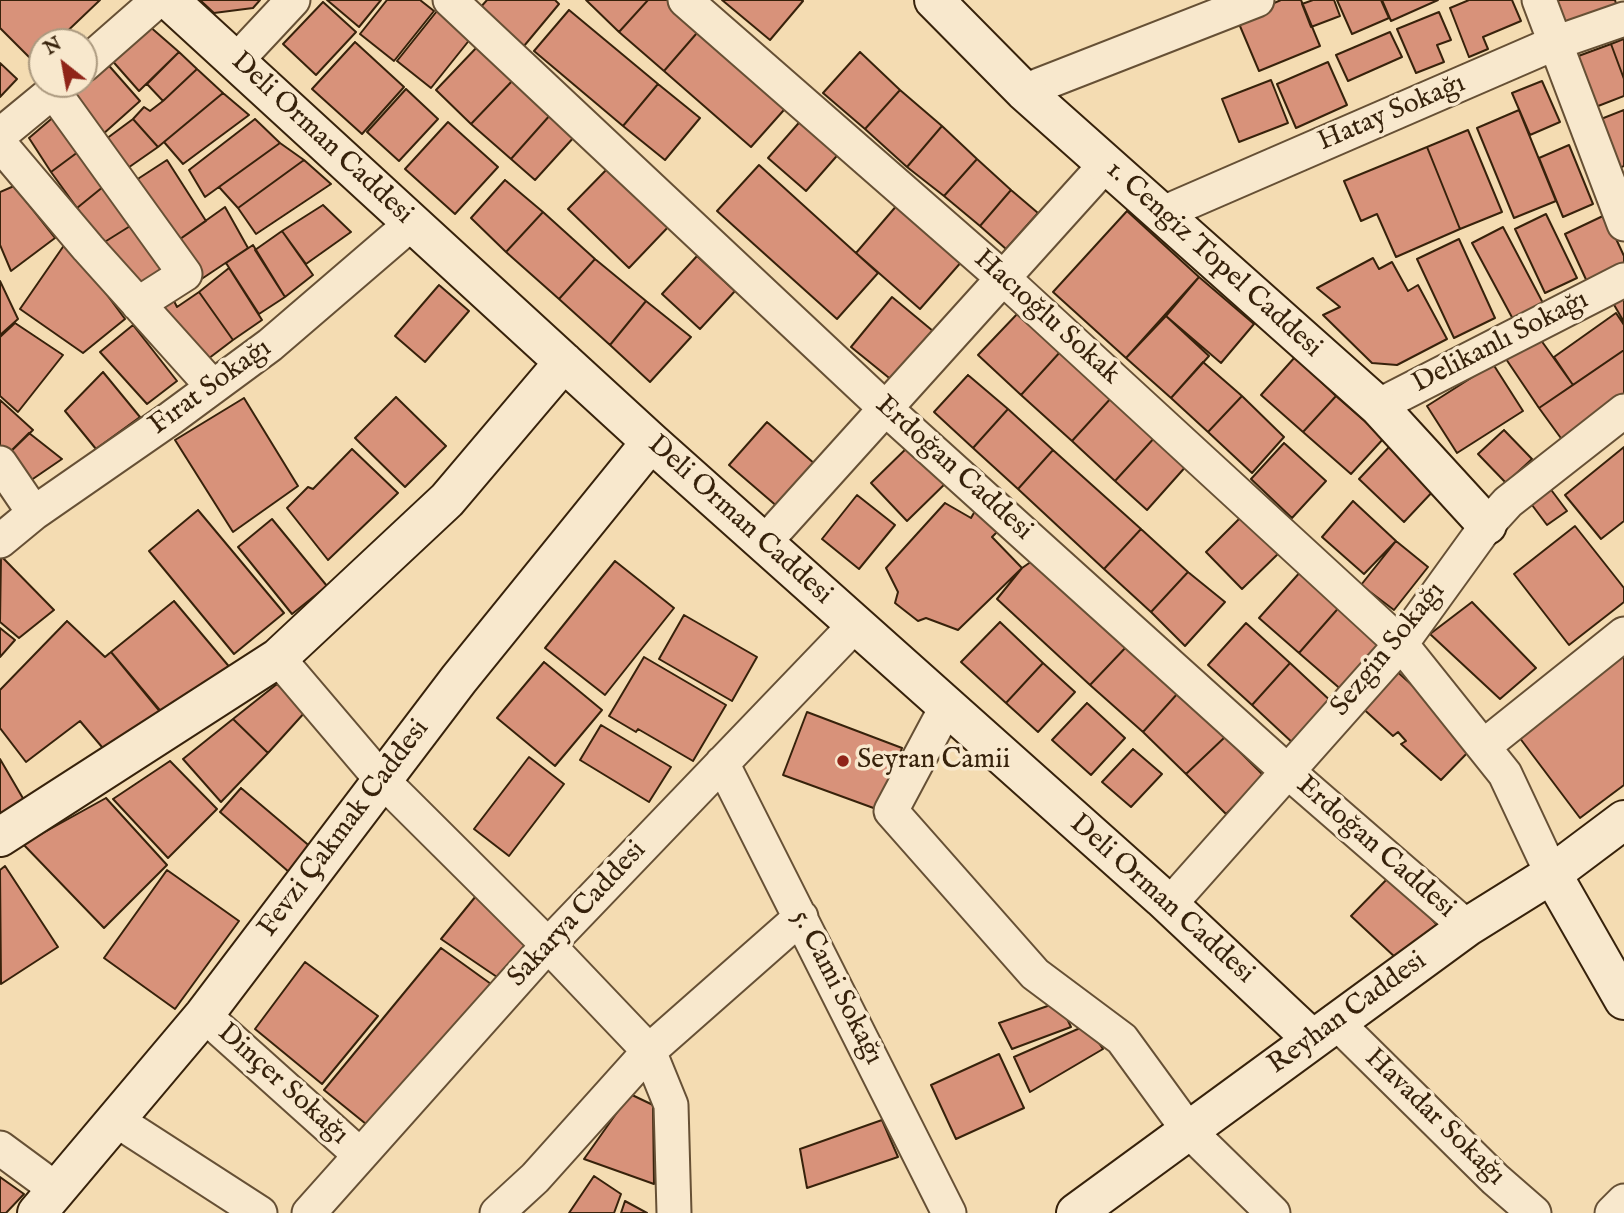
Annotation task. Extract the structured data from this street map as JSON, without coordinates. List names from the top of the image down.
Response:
{
  "streets": {
    "street": [
      "Hatay Sokağı",
      "Deli Orman Caddesi",
      "1. Cengiz Topel Caddesi",
      "Hacıoğlu Sokak",
      "Delikanlı Sokağı",
      "Fırat Sokağı",
      "Erdoğan Caddesi",
      "Sezgin Sokağı",
      "Fevzi Çakmak Caddesi",
      "Sakarya Caddesi",
      "5. Cami Sokağı",
      "Reyhan Caddesi",
      "Dinçer Sokağı",
      "Havadar Sokağı"
    ]
  },
  "crossings": [
    ["Hatay Sokağı", "1. Cengiz Topel Caddesi"],
    ["Deli Orman Caddesi", "Fırat Sokağı"],
    ["Deli Orman Caddesi", "Sezgin Sokağı"],
    ["Deli Orman Caddesi", "Fevzi Çakmak Caddesi"],
    ["Deli Orman Caddesi", "Sakarya Caddesi"],
    ["Deli Orman Caddesi", "Reyhan Caddesi"],
    ["Deli Orman Caddesi", "Havadar Sokağı"],
    ["1. Cengiz Topel Caddesi", "Delikanlı Sokağı"],
    ["1. Cengiz Topel Caddesi", "Sezgin Sokağı"],
    ["Hacıoğlu Sokak", "Sezgin Sokağı"],
    ["Hacıoğlu Sokak", "Reyhan Caddesi"],
    ["Erdoğan Caddesi", "Sezgin Sokağı"],
    ["Erdoğan Caddesi", "Reyhan Caddesi"],
    ["Fevzi Çakmak Caddesi", "Dinçer Sokağı"],
    ["Sakarya Caddesi", "5. Cami Sokağı"],
    ["Sakarya Caddesi", "Dinçer Sokağı"],
    ["Reyhan Caddesi", "Havadar Sokağı"]
  ],
  "places": ["Seyran Camii"],
  "north": "top left"
}
